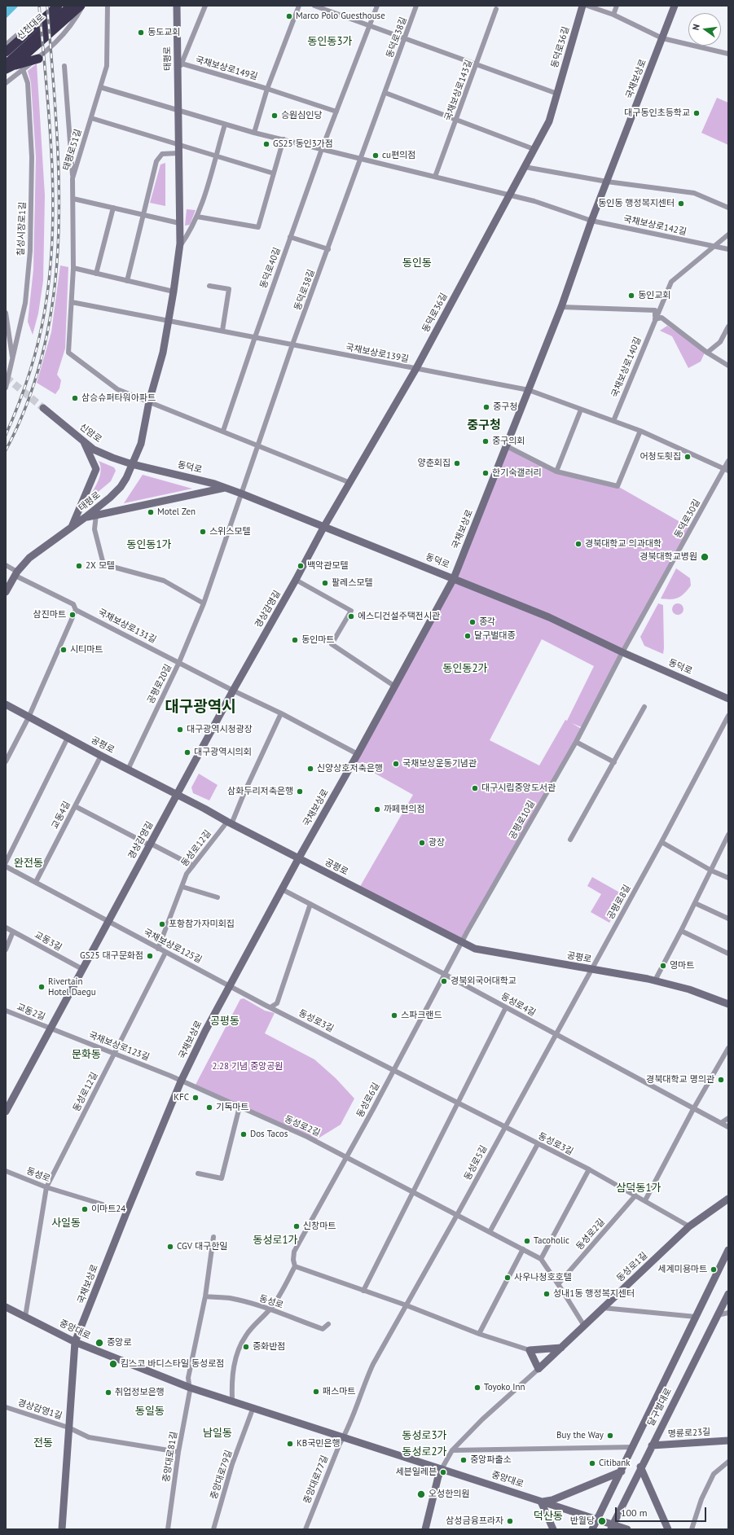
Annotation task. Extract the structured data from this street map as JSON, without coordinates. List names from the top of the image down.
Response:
{
  "streets": {
    "highway": ["신천대로"],
    "main road": [
      "동덕로36길",
      "태평로",
      "국채보상로",
      "신암로",
      "동덕로",
      "경상감영길",
      "공평로",
      "동성로1길",
      "중앙대로",
      "달구벌대로",
      "명륜로23길"
    ],
    "street": [
      "동덕로38길",
      "국채보상로149길",
      "국채보상로143길",
      "태평로51길",
      "국채보상로142길",
      "칠성시장로1길",
      "동덕로40길",
      "국채보상로139길",
      "국채보상로140길",
      "동덕로30길",
      "국채보상로131길",
      "공평로20길",
      "교동4길",
      "공평로10길",
      "동성로12길",
      "공평로8길",
      "교동3길",
      "국채보상로125길",
      "동성로4길",
      "교동2길",
      "동성로3길",
      "국채보상로123길",
      "동성로6길",
      "동성로2길",
      "동성로5길",
      "동성로",
      "경상감영1길",
      "중앙대로81길",
      "중앙대로79길",
      "중앙대로77길"
    ]
  },
  "crossings": [
    ["동덕로38길", "국채보상로139길"],
    ["동덕로38길", "동덕로"],
    ["동덕로38길", "공평로20길"],
    ["동덕로36길", "국채보상로139길"],
    ["동덕로36길", "동덕로"],
    ["동덕로36길", "경상감영길"],
    ["태평로", "국채보상로149길"],
    ["태평로", "태평로51길"],
    ["태평로", "국채보상로139길"],
    ["태평로", "신암로"],
    ["태평로", "동덕로"],
    ["태평로", "국채보상로131길"],
    ["국채보상로", "국채보상로142길"],
    ["국채보상로", "국채보상로139길"],
    ["국채보상로", "동덕로"],
    ["국채보상로", "국채보상로131길"],
    ["국채보상로", "공평로"],
    ["국채보상로", "국채보상로125길"],
    ["국채보상로", "동성로4길"],
    ["국채보상로", "동성로3길"],
    ["국채보상로", "국채보상로123길"],
    ["국채보상로", "동성로2길"],
    ["국채보상로", "중앙대로"],
    ["국채보상로", "경상감영1길"],
    ["동덕로40길", "국채보상로139길"],
    ["신암로", "동덕로"],
    ["동덕로", "동덕로30길"],
    ["동덕로", "경상감영길"],
    ["동덕로", "공평로20길"],
    ["동덕로", "공평로10길"],
    ["동덕로30길", "공평로10길"],
    ["경상감영길", "국채보상로131길"],
    ["경상감영길", "공평로"],
    ["경상감영길", "교동3길"],
    ["경상감영길", "국채보상로125길"],
    ["경상감영길", "교동2길"],
    ["경상감영길", "국채보상로123길"],
    ["국채보상로131길", "공평로20길"],
    ["국채보상로131길", "동성로12길"],
    ["공평로20길", "공평로"],
    ["공평로", "교동4길"],
    ["공평로", "공평로10길"],
    ["공평로", "동성로12길"],
    ["공평로", "공평로8길"],
    ["공평로", "동성로6길"],
    ["공평로", "동성로5길"],
    ["공평로10길", "동성로6길"],
    ["동성로12길", "국채보상로125길"],
    ["동성로12길", "국채보상로123길"],
    ["동성로12길", "동성로"],
    ["공평로8길", "동성로5길"],
    ["국채보상로125길", "동성로3길"],
    ["동성로4길", "동성로6길"],
    ["동성로4길", "동성로5길"],
    ["교동2길", "국채보상로123길"],
    ["동성로3길", "동성로6길"],
    ["동성로3길", "동성로2길"],
    ["동성로3길", "동성로5길"],
    ["동성로3길", "동성로1길"],
    ["국채보상로123길", "동성로2길"],
    ["동성로6길", "동성로2길"],
    ["동성로6길", "동성로"],
    ["동성로2길", "동성로5길"],
    ["동성로2길", "동성로1길"],
    ["동성로5길", "중앙대로"],
    ["동성로5길", "중앙대로77길"],
    ["동성로1길", "중앙대로"],
    ["중앙대로", "달구벌대로"],
    ["중앙대로", "중앙대로81길"],
    ["중앙대로", "중앙대로79길"],
    ["중앙대로", "중앙대로77길"],
    ["달구벌대로", "명륜로23길"]
  ],
  "districts": [
    "동인동3가",
    "동인동",
    "중구청",
    "동인동1가",
    "동인동2가",
    "대구광역시",
    "완전동",
    "공평동",
    "문화동",
    "삼덕동1가",
    "사일동",
    "동성로1가",
    "동일동",
    "남일동",
    "동성로3가",
    "전동",
    "동성로2가",
    "덕산동"
  ],
  "parks": ["2.28 기념 중앙공원"],
  "places": [
    "Marco Polo Guesthouse",
    "동도교회",
    "대구동인초등학교",
    "승원심인당",
    "GS25 동인3가점",
    "cu편의점",
    "동인동 행정복지센터",
    "동인교회",
    "삼승슈퍼타워아파트",
    "중구청",
    "중구의회",
    "어청도횟집",
    "양춘회집",
    "한기숙갤러리",
    "Motel Zen",
    "스위스모텔",
    "경북대학교 의과대학",
    "경북대학교병원",
    "2X 모텔",
    "백악관모텔",
    "팔레스모텔",
    "삼진마트",
    "에스디건설주택전시관",
    "종각",
    "달구벌대종",
    "동인마트",
    "시티마트",
    "대구광역시청광장",
    "대구광역시의회",
    "국채보상운동기념관",
    "신양상호저축은행",
    "대구시립중앙도서관",
    "삼화두리저축은행",
    "까페편의점",
    "광장",
    "포항참가자미회집",
    "GS25 대구문화점",
    "영마트",
    "경북외국어대학교",
    "Rivertain Hotel Daegu",
    "스파크랜드",
    "경북대학교 명의관",
    "KFC",
    "기독마트",
    "Dos Tacos",
    "이마트24",
    "신창마트",
    "Tacoholic",
    "CGV 대구한일",
    "세계미용마트",
    "사우나청호호텔",
    "성내1동 행정복지센터",
    "중앙로",
    "중화반점",
    "킴스코 바디스타일 동성로점",
    "Toyoko Inn",
    "패스마트",
    "취업정보은행",
    "Buy the Way",
    "KB국민은행",
    "중앙파출소",
    "Citibank",
    "세븐일레븐",
    "오성한의원",
    "삼성금융프라자",
    "반월당"
  ],
  "scale_bar": "100 m",
  "north": "left"
}
